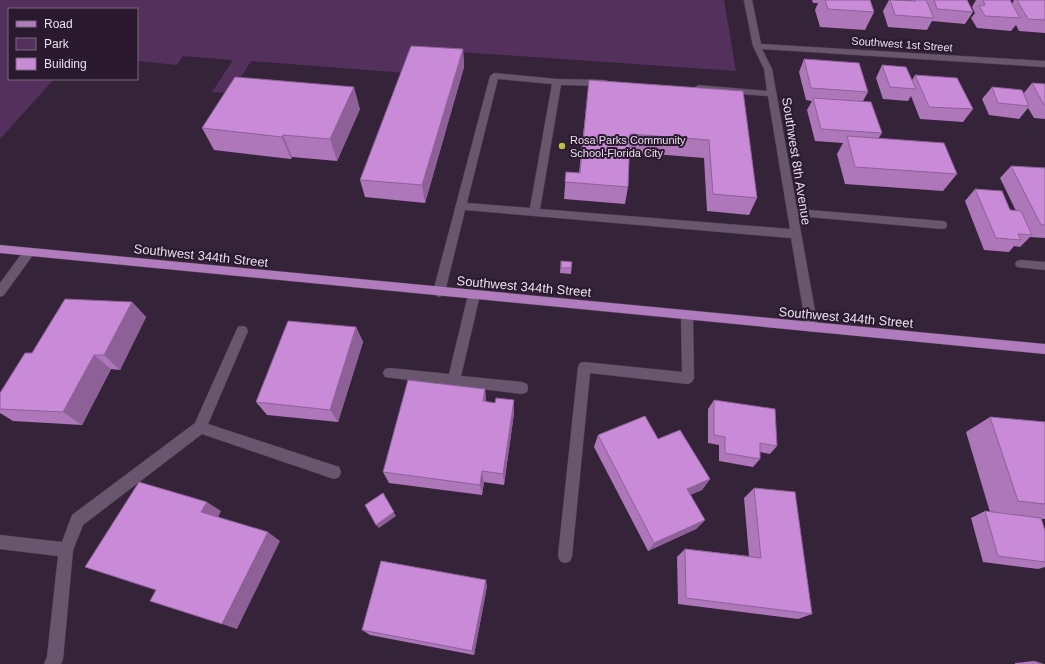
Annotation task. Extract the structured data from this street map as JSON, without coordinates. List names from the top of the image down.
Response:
{
  "streets": {
    "main road": ["Southwest 344th Street"],
    "street": ["Southwest 1st Street", "Southwest 8th Avenue"]
  },
  "crossings": [
    ["Southwest 1st Street", "Southwest 8th Avenue"],
    ["Southwest 8th Avenue", "Southwest 344th Street"]
  ],
  "places": ["Rosa Parks Community School-Florida City"],
  "legend": ["Road", "Park", "Building"]
}
